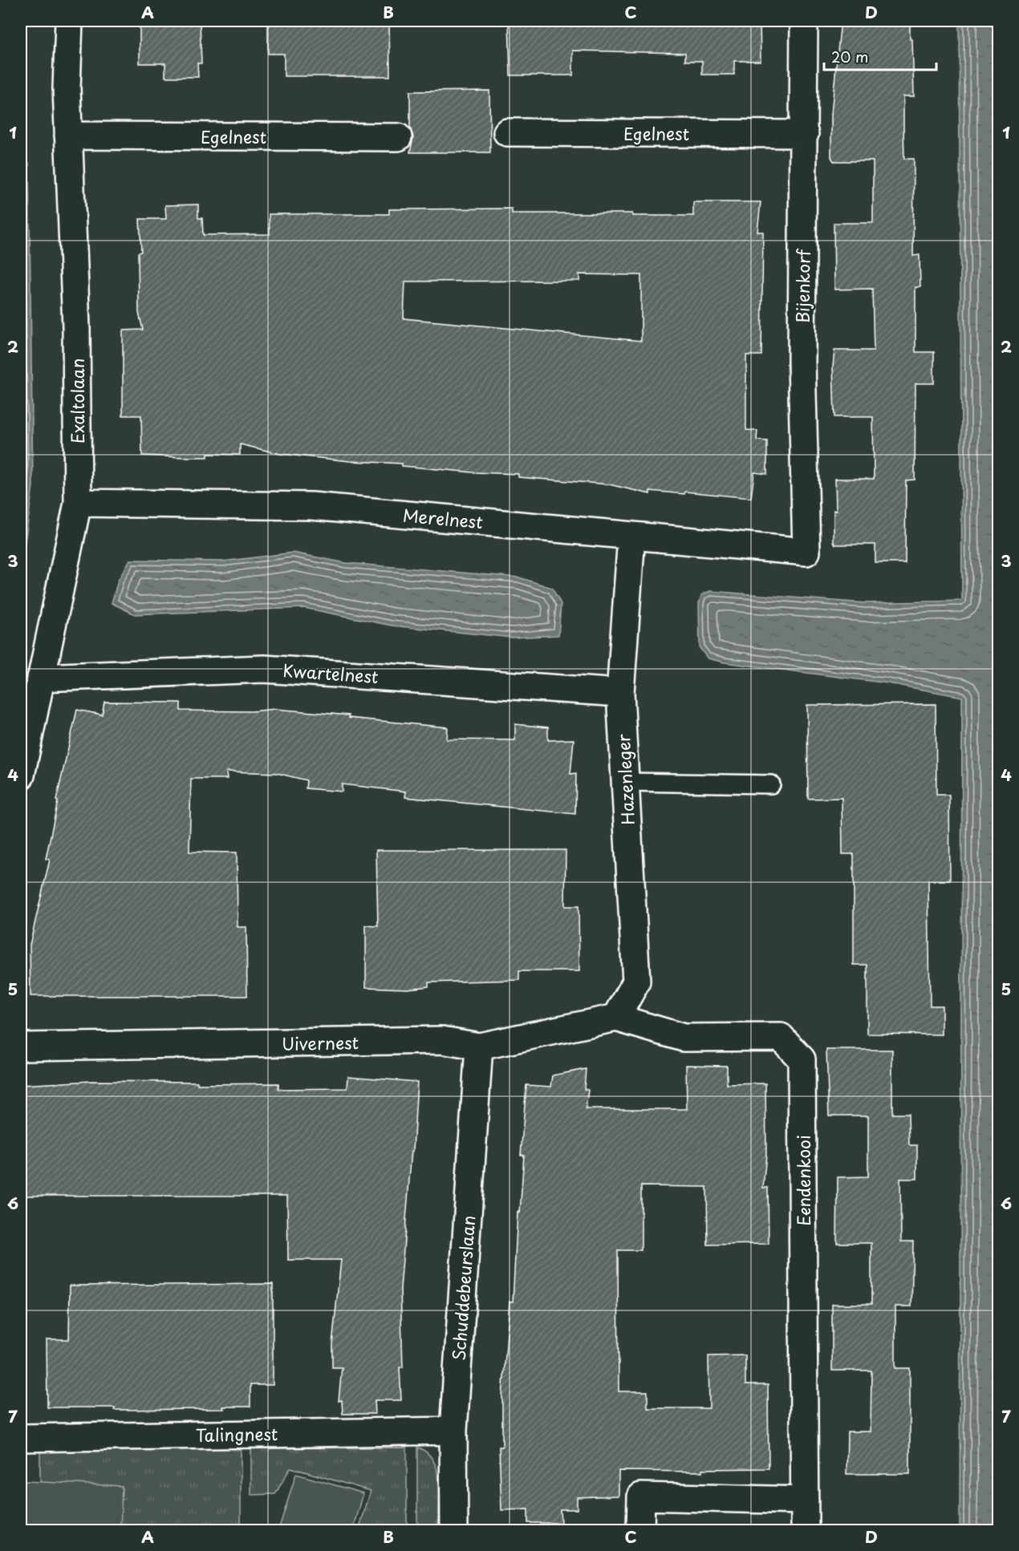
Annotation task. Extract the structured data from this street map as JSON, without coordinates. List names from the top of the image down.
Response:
{
  "streets": {
    "street": [
      "Egelnest",
      "Bijenkorf",
      "Exaltolaan",
      "Merelnest",
      "Kwartelnest",
      "Hazenleger",
      "Uivernest",
      "Eendenkooi",
      "Schuddebeurslaan",
      "Talingnest"
    ]
  },
  "crossings": [
    ["Egelnest", "Bijenkorf"],
    ["Egelnest", "Exaltolaan"],
    ["Bijenkorf", "Merelnest"],
    ["Exaltolaan", "Merelnest"],
    ["Exaltolaan", "Kwartelnest"],
    ["Merelnest", "Hazenleger"],
    ["Kwartelnest", "Hazenleger"],
    ["Hazenleger", "Uivernest"],
    ["Hazenleger", "Eendenkooi"],
    ["Uivernest", "Eendenkooi"],
    ["Uivernest", "Schuddebeurslaan"],
    ["Schuddebeurslaan", "Talingnest"]
  ],
  "scale_bar": "20 m",
  "grid": {
    "columns": [
      "A",
      "B",
      "C",
      "D"
    ],
    "rows": [
      "1",
      "2",
      "3",
      "4",
      "5",
      "6",
      "7"
    ]
  }
}
